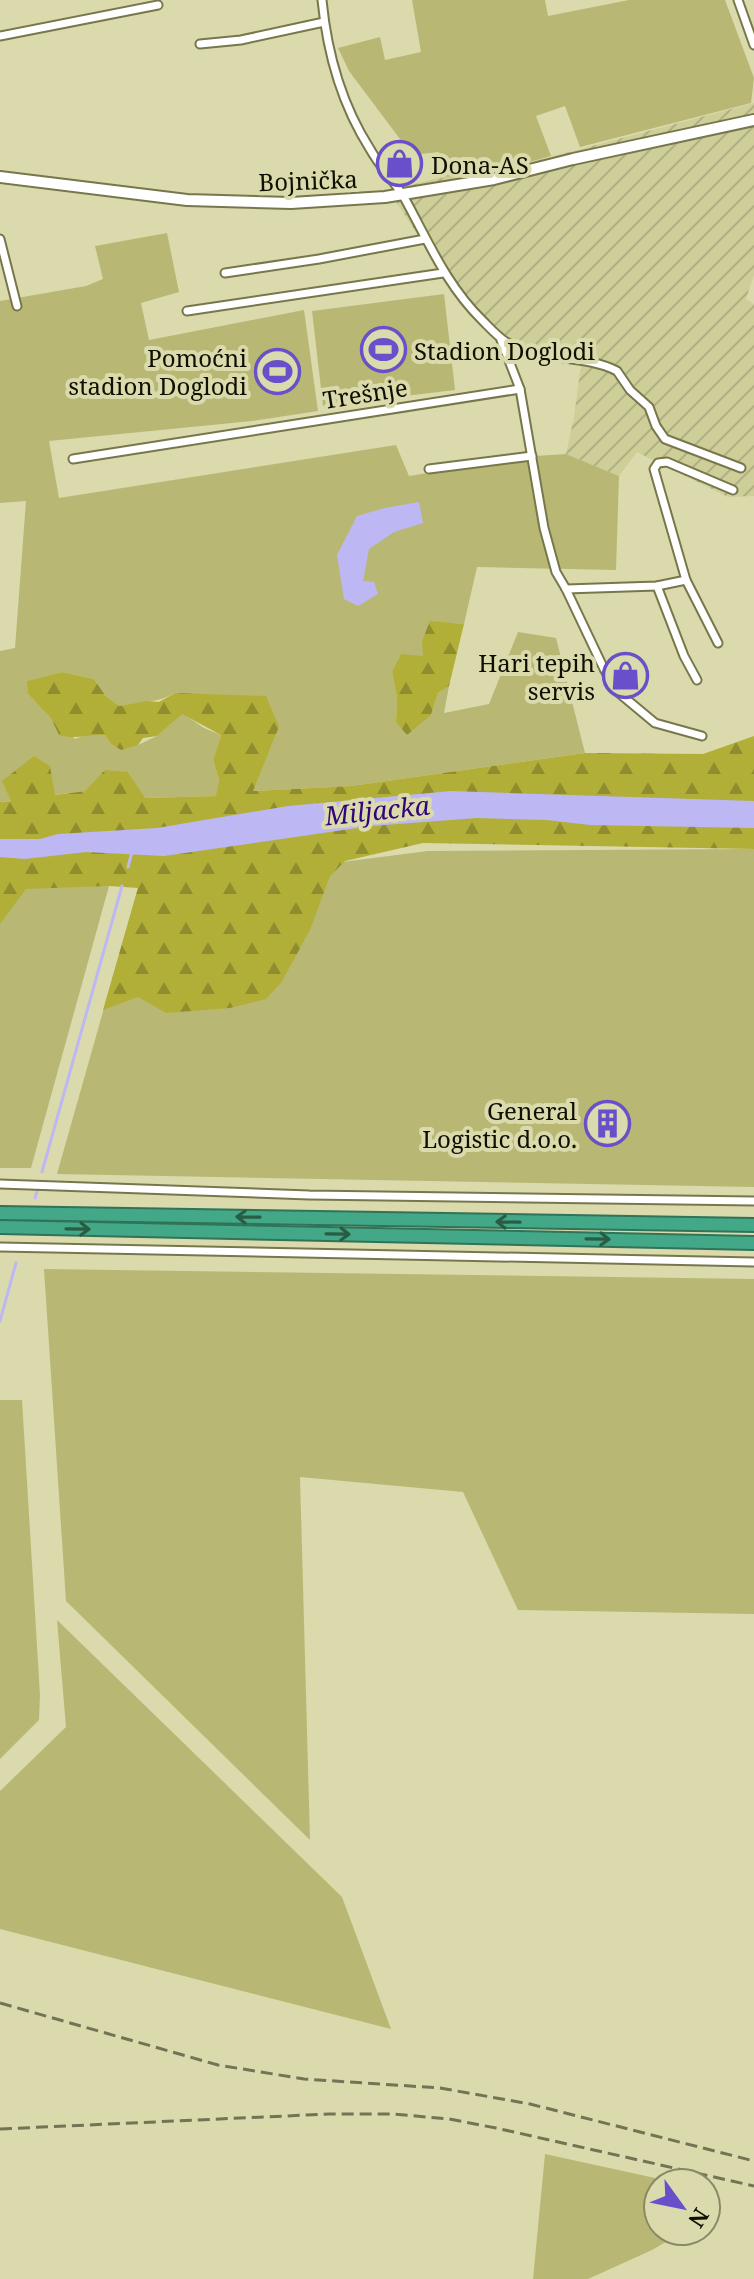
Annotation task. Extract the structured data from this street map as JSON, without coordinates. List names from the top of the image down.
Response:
{
  "streets": {
    "main road": ["Bojnička"],
    "street": ["Trešnje"]
  },
  "water": ["Miljacka"],
  "places": {
    "shop": ["Dona-AS", "Hari tepih servis"],
    "sports": ["Stadion Doglodi", "Pomoćni stadion Doglodi"],
    "building": ["General Logistic d.o.o."]
  },
  "north": "bottom right"
}
